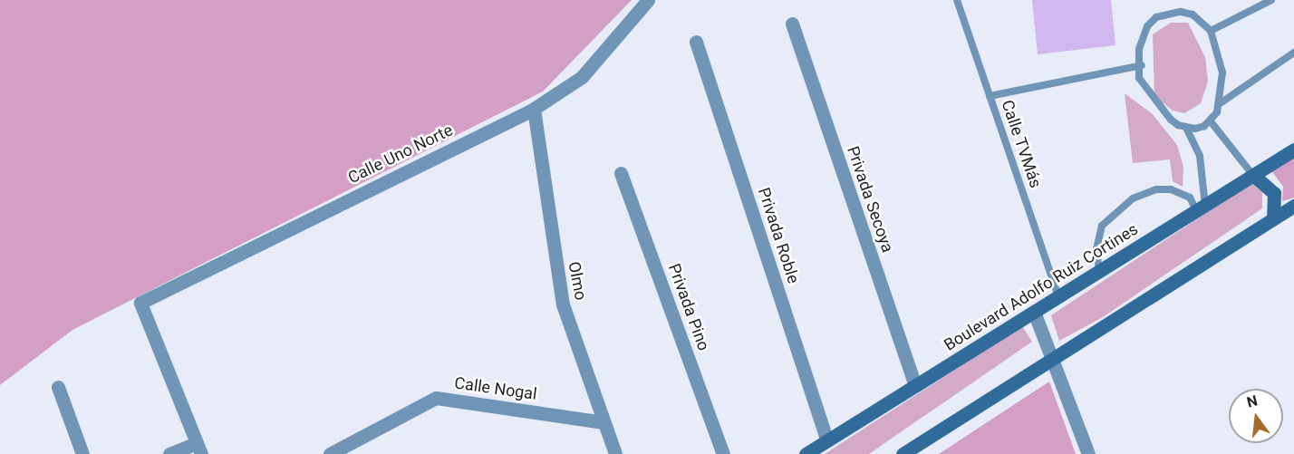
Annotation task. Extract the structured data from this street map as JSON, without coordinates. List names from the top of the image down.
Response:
{
  "streets": {
    "main road": ["Boulevard Adolfo Ruiz Cortines"],
    "street": [
      "Calle Uno Norte",
      "Privada Secoya",
      "Privada Roble",
      "Olmo",
      "Privada Pino",
      "Calle Nogal"
    ],
    "lane": ["Calle TVMás"]
  },
  "crossings": [
    ["Calle TVMás", "Boulevard Adolfo Ruiz Cortines"],
    ["Calle Uno Norte", "Olmo"],
    ["Privada Secoya", "Boulevard Adolfo Ruiz Cortines"],
    ["Privada Roble", "Boulevard Adolfo Ruiz Cortines"],
    ["Olmo", "Calle Nogal"]
  ],
  "north": "top"
}
